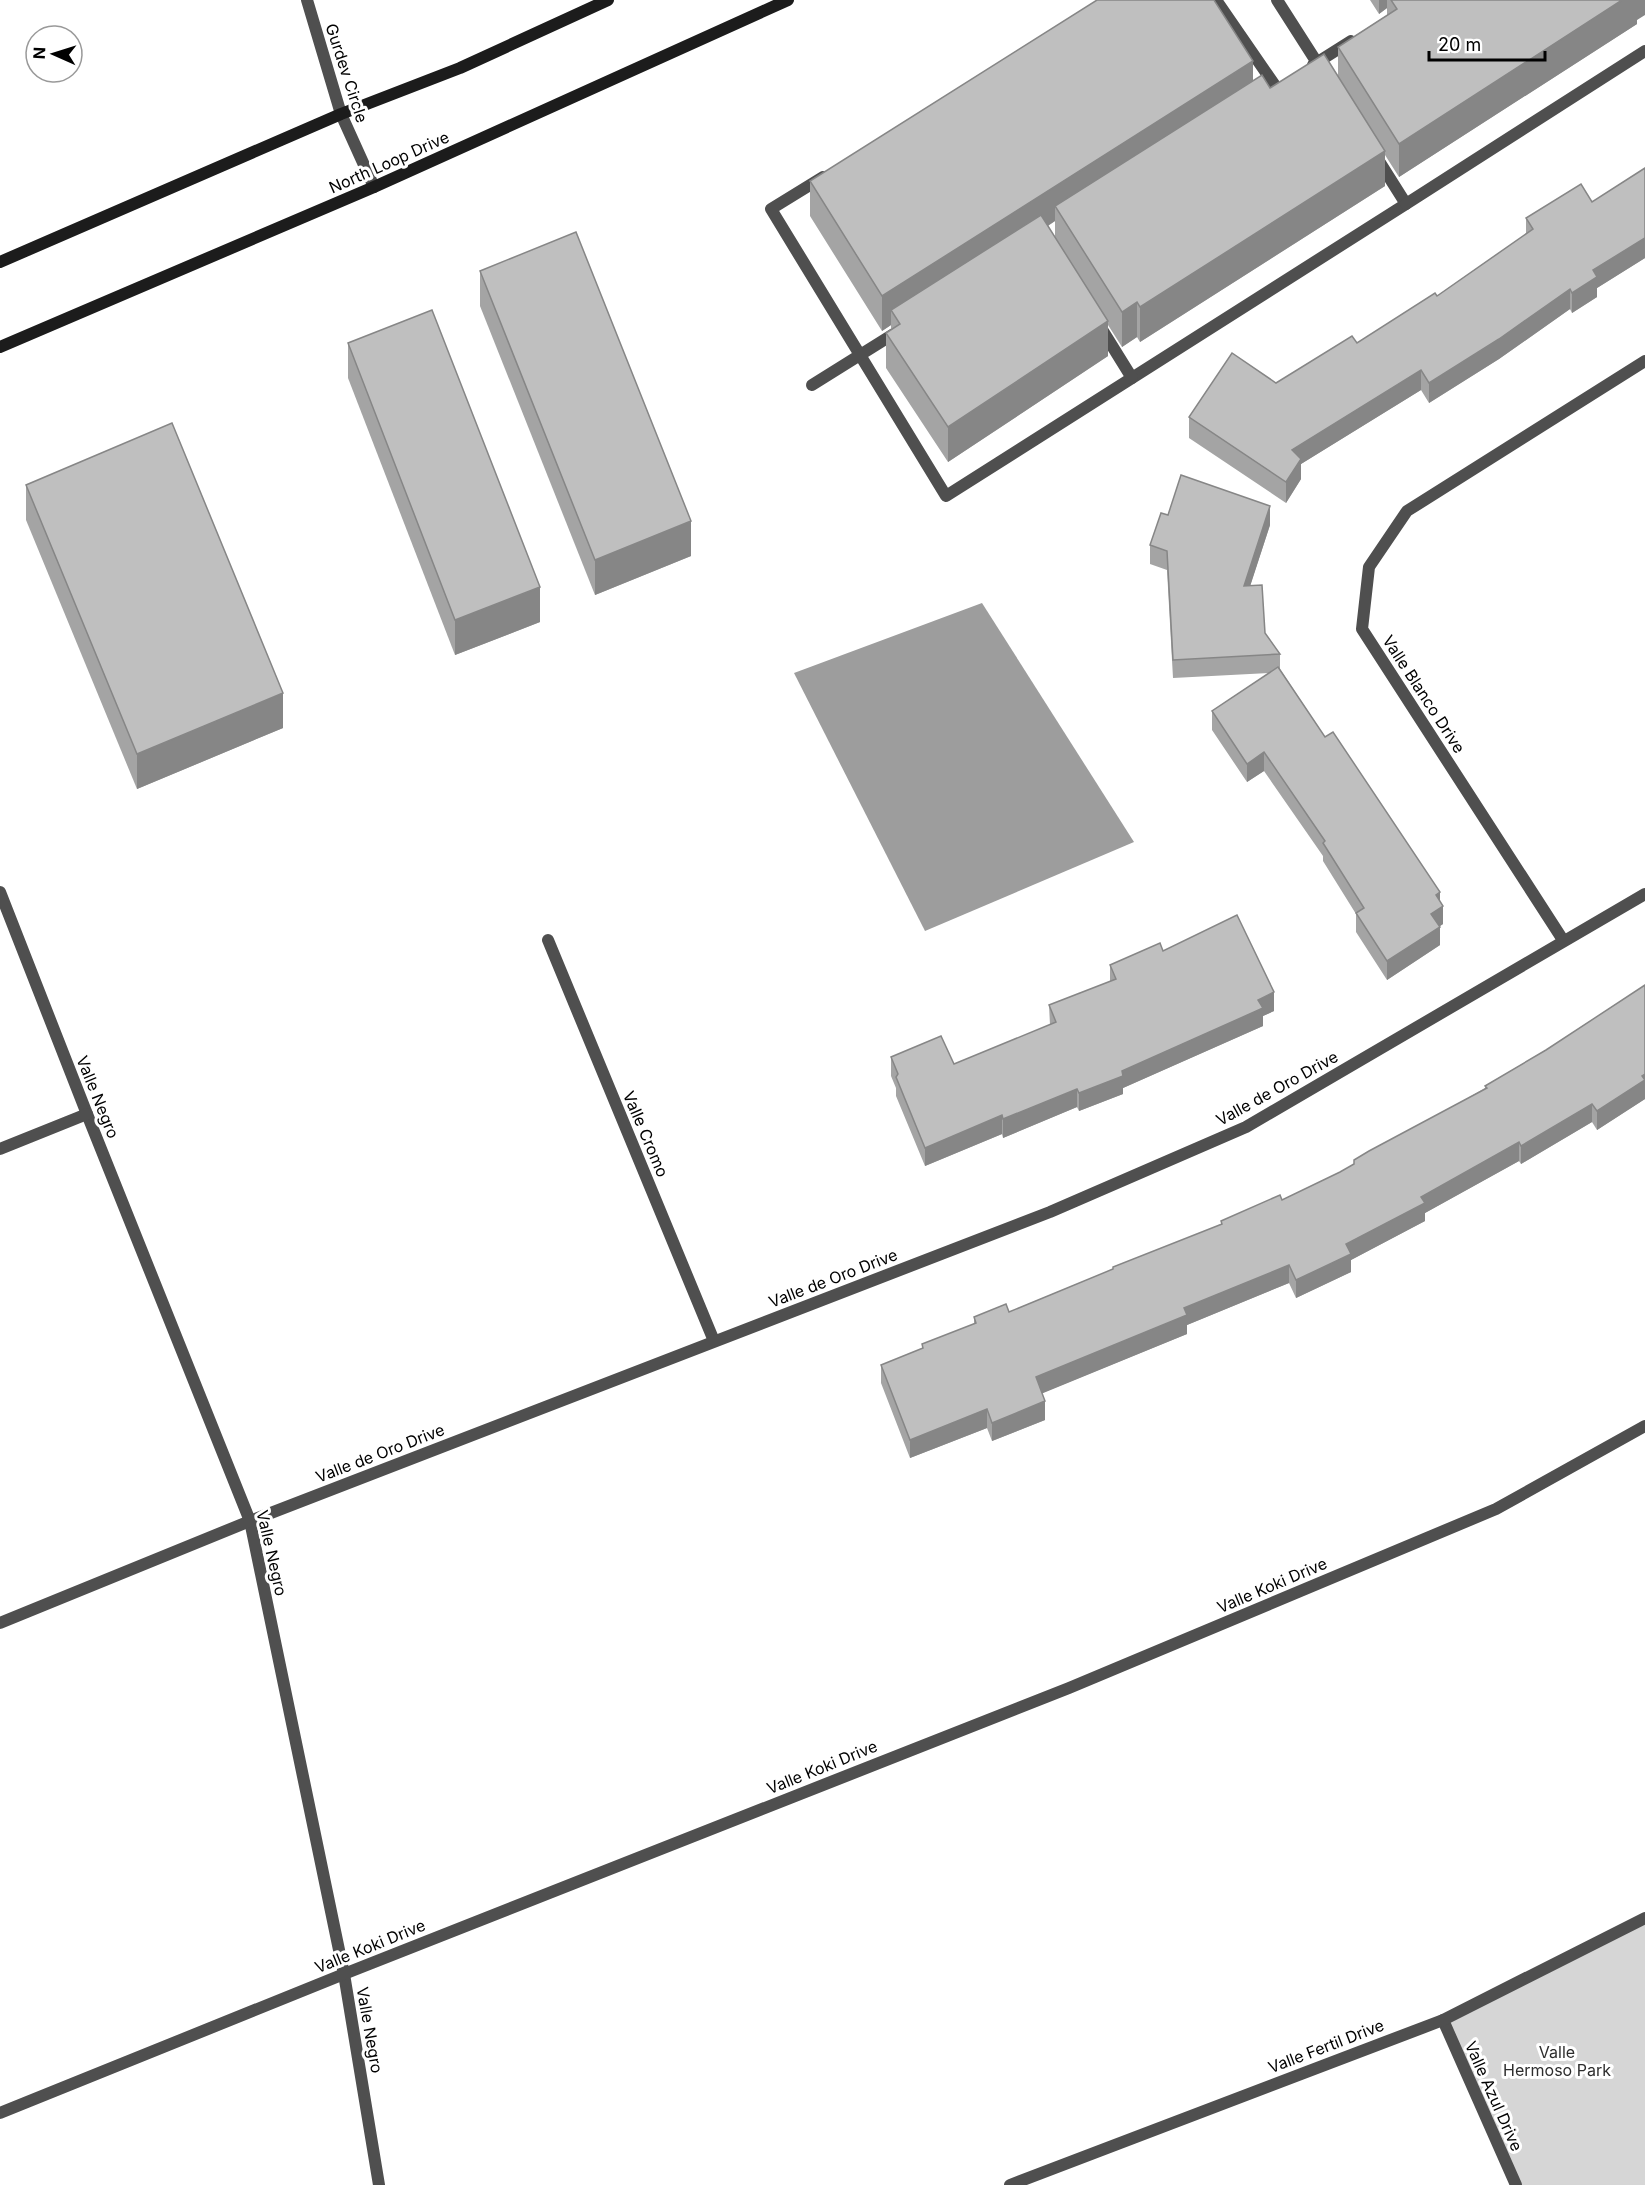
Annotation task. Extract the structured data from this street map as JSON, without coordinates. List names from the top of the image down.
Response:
{
  "streets": {
    "main road": ["North Loop Drive"],
    "street": [
      "Gurdev Circle",
      "Valle Blanco Drive",
      "Valle de Oro Drive",
      "Valle Negro",
      "Valle Cromo",
      "Valle Koki Drive",
      "Valle Fertil Drive",
      "Valle Azul Drive"
    ]
  },
  "crossings": [
    ["Gurdev Circle", "North Loop Drive"],
    ["Valle Blanco Drive", "Valle de Oro Drive"],
    ["Valle de Oro Drive", "Valle Negro"],
    ["Valle de Oro Drive", "Valle Cromo"],
    ["Valle Negro", "Valle Koki Drive"],
    ["Valle Fertil Drive", "Valle Azul Drive"]
  ],
  "parks": ["Valle Hermoso Park"],
  "scale_bar": "20 m",
  "north": "left"
}
